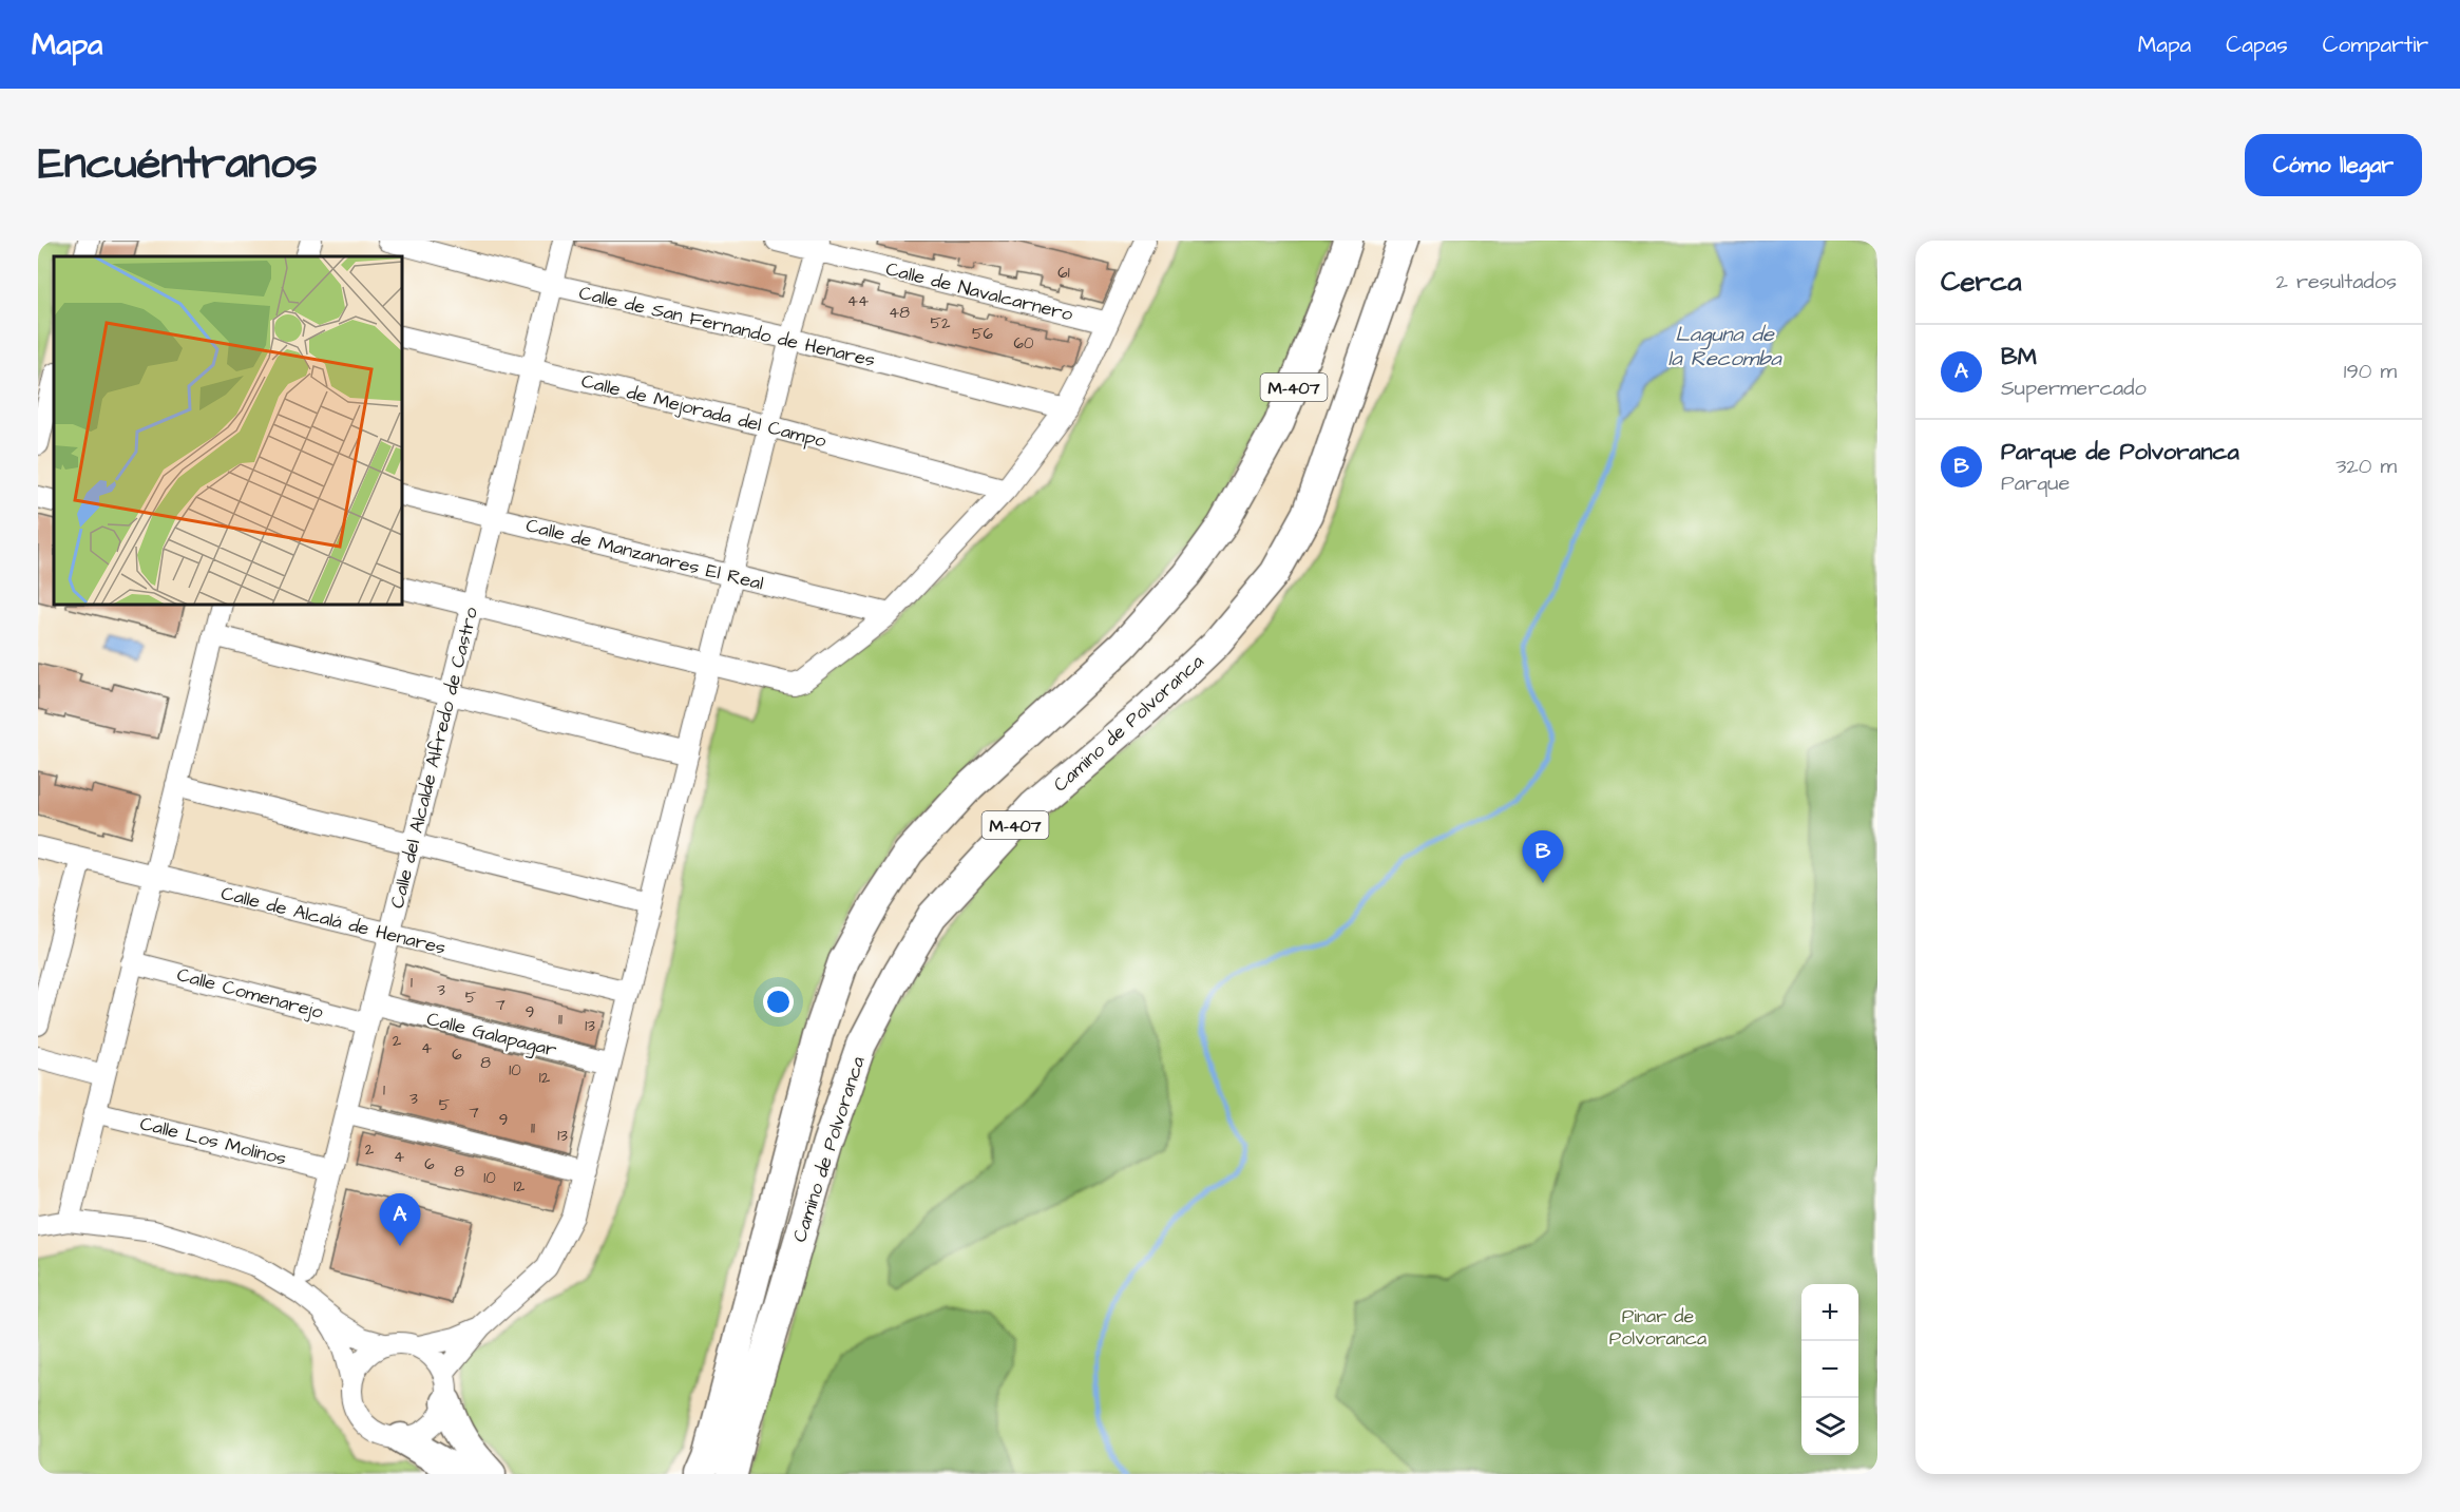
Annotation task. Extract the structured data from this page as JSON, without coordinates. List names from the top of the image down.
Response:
{
  "streets": {
    "highway": ["M-407", "Camino de Polvoranca"],
    "street": [
      "Calle de Navalcarnero",
      "Calle de San Fernando de Henares",
      "Calle de Mejorada del Campo",
      "Calle de Manzanares El Real",
      "Calle del Alcalde Alfredo de Castro",
      "Calle de Alcalá de Henares",
      "Calle Comenarejo",
      "Calle Galapagar",
      "Calle Los Molinos"
    ]
  },
  "crossings": [
    ["Calle de San Fernando de Henares", "Calle del Alcalde Alfredo de Castro"],
    ["M-407", "Camino de Polvoranca"],
    ["Calle de Mejorada del Campo", "Calle del Alcalde Alfredo de Castro"],
    ["Calle de Manzanares El Real", "Calle del Alcalde Alfredo de Castro"],
    ["Calle del Alcalde Alfredo de Castro", "Calle de Alcalá de Henares"],
    ["Calle del Alcalde Alfredo de Castro", "Calle Comenarejo"],
    ["Calle del Alcalde Alfredo de Castro", "Calle Galapagar"],
    ["Calle del Alcalde Alfredo de Castro", "Calle Los Molinos"],
    ["Calle Comenarejo", "Calle Galapagar"]
  ],
  "water": ["Laguna de la Recomba"],
  "parks": ["Pinar de Polvoranca"],
  "house_numbers": [
    "61",
    "44",
    "48",
    "52",
    "56",
    "60",
    "1",
    "3",
    "5",
    "7",
    "9",
    "11",
    "13",
    "2",
    "4",
    "6",
    "8",
    "10",
    "12",
    "1",
    "3",
    "5",
    "7",
    "9",
    "11",
    "13",
    "2",
    "4",
    "6",
    "8",
    "10",
    "12"
  ],
  "page": {
    "header": "Mapa",
    "nav": ["Mapa", "Capas", "Compartir"],
    "title": "Encuéntranos",
    "buttons": "Cómo llegar",
    "heading": ["Cerca", "2 resultados"],
    "list": [
      {
        "mark": "A",
        "name": "BM",
        "note": "Supermercado",
        "value": "190 m"
      },
      {
        "mark": "B",
        "name": "Parque de Polvoranca",
        "note": "Parque",
        "value": "320 m"
      }
    ],
    "pins": ["B", "A"],
    "map_buttons": ["+", "−"]
  }
}
